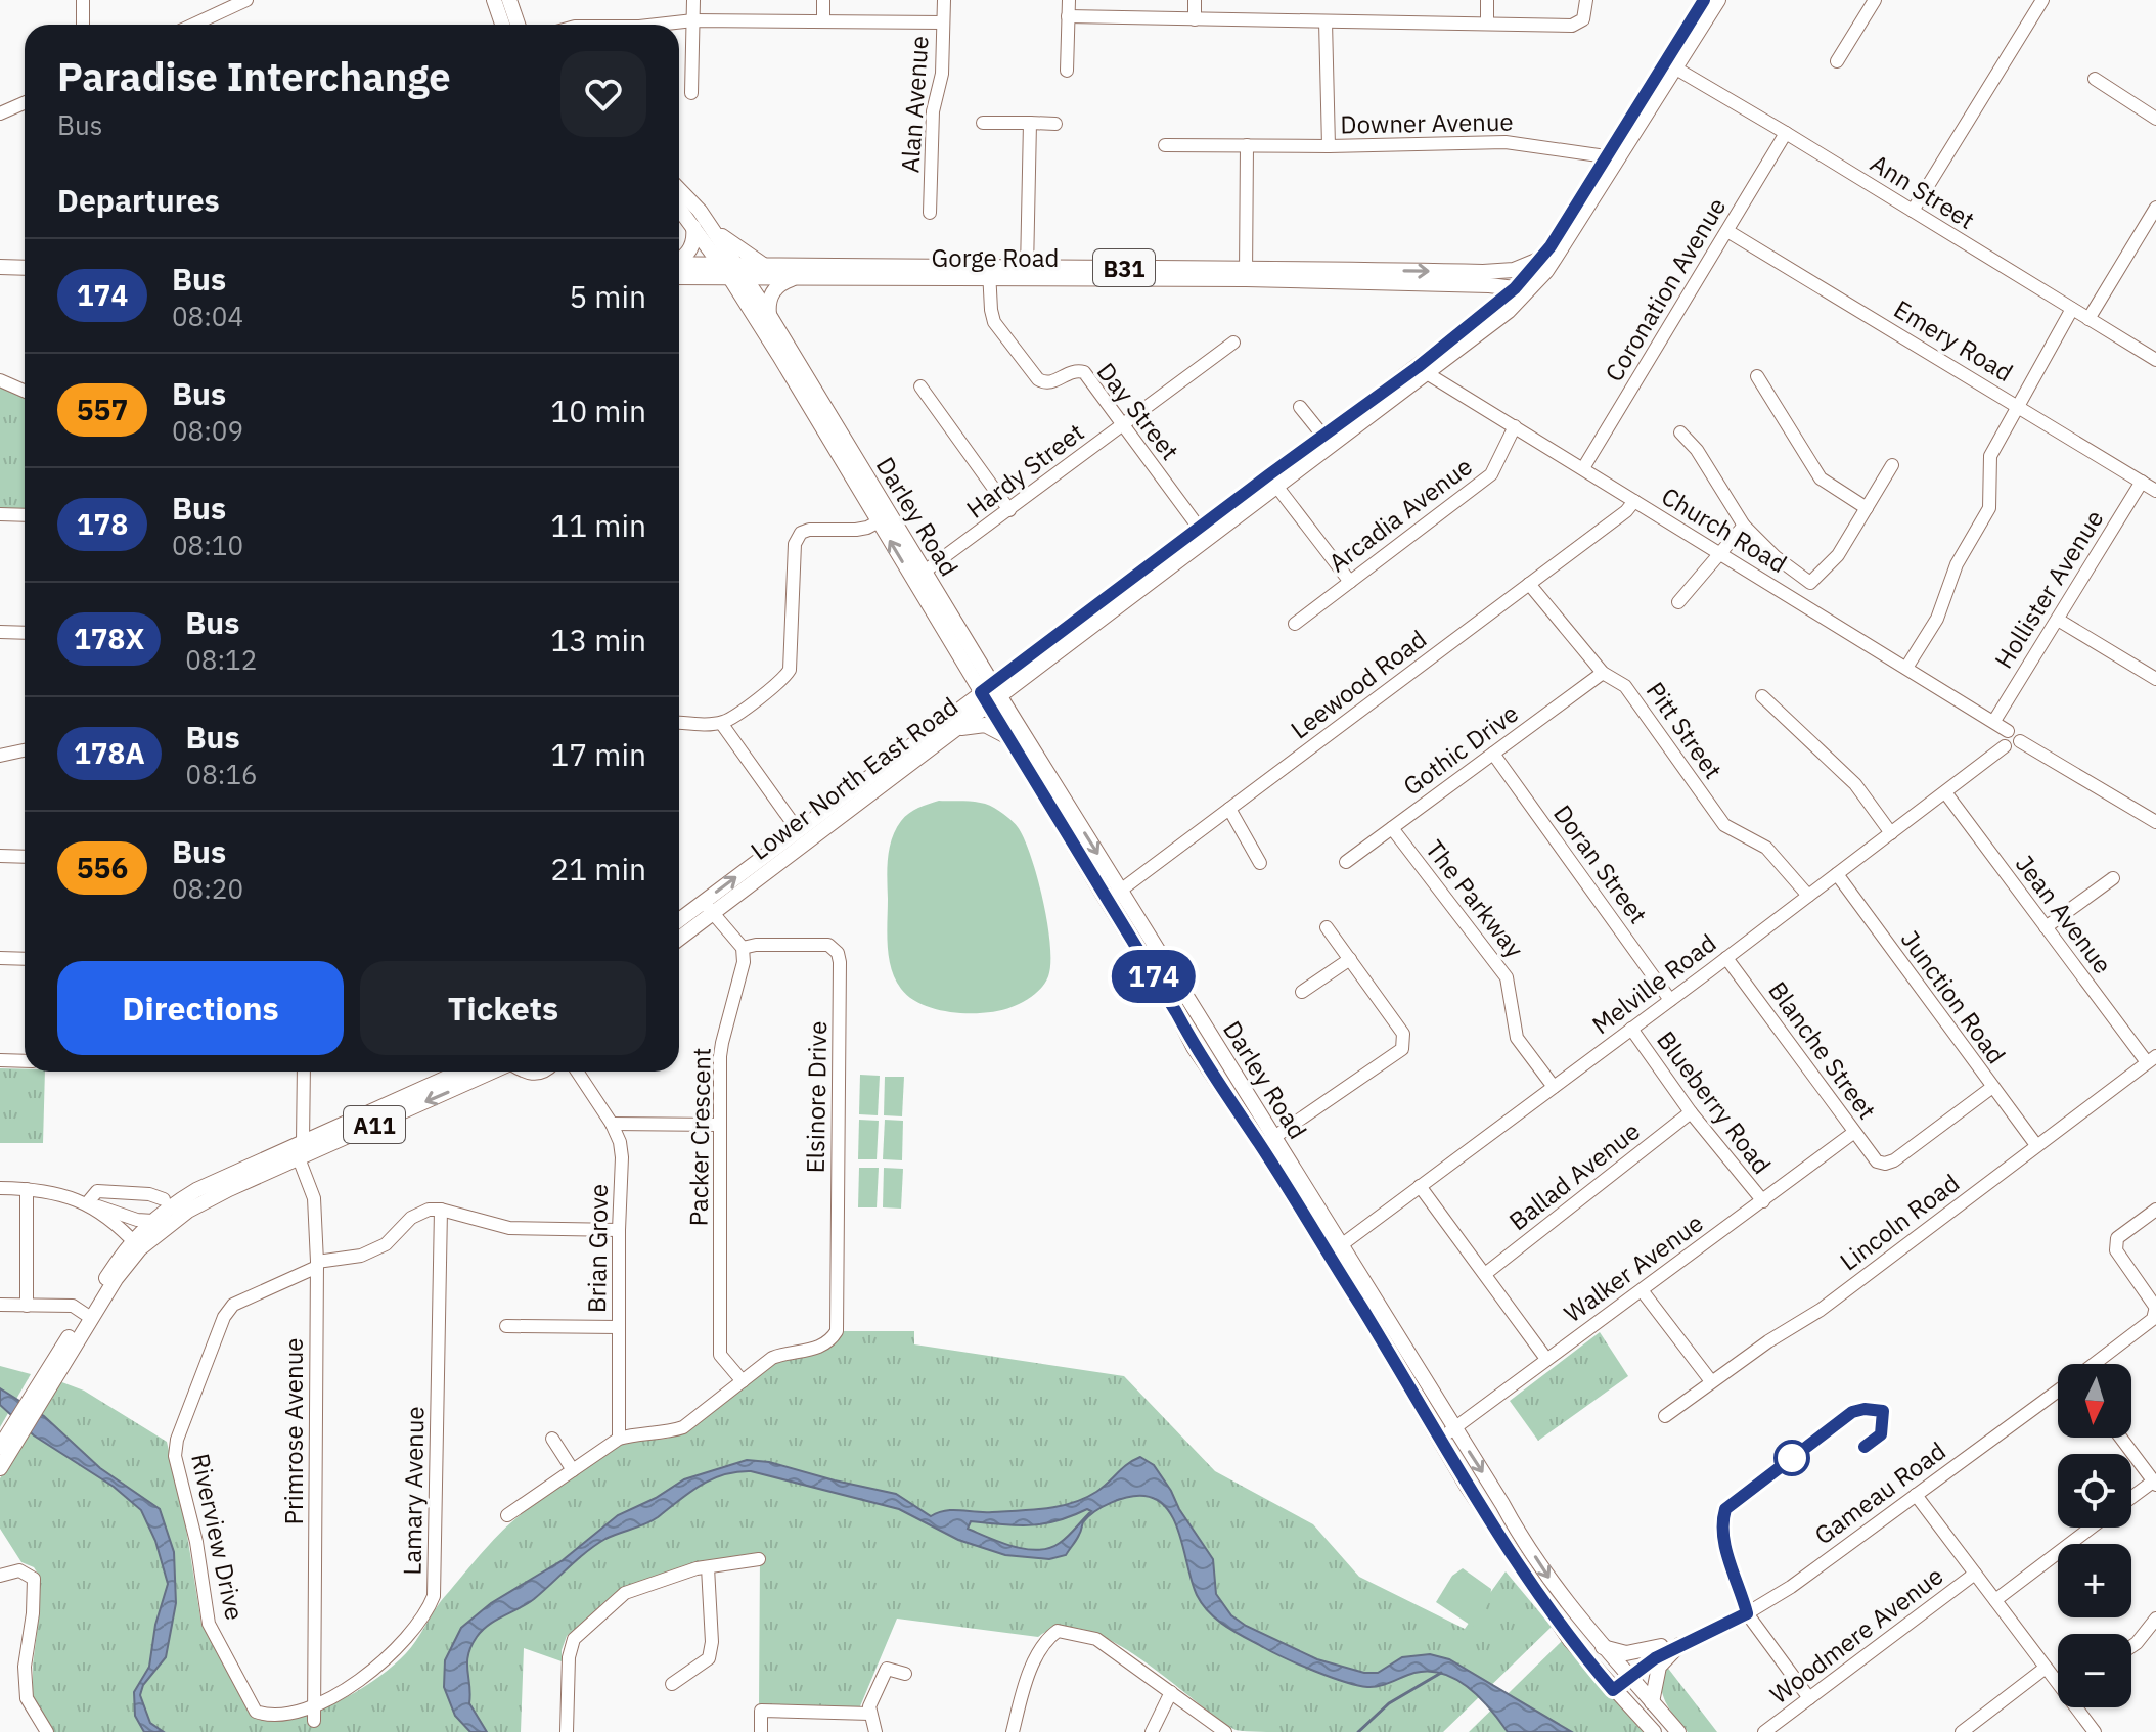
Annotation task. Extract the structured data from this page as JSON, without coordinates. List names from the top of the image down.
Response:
{
  "streets": {
    "main road": [
      "Gorge Road",
      "B31",
      "Darley Road",
      "Lower North East Road",
      "A11"
    ],
    "street": [
      "Alan Avenue",
      "Downer Avenue",
      "Ann Street",
      "Coronation Avenue",
      "Emery Road",
      "Day Street",
      "Hardy Street",
      "Arcadia Avenue",
      "Church Road",
      "Hollister Avenue",
      "Leewood Road",
      "Pitt Street",
      "Gothic Drive",
      "Doran Street",
      "The Parkway",
      "Jean Avenue",
      "Melville Road",
      "Junction Road",
      "Blanche Street",
      "Elsinore Drive",
      "Blueberry Road",
      "Packer Crescent",
      "Ballad Avenue",
      "Lincoln Road",
      "Brian Grove",
      "Walker Avenue",
      "Primrose Avenue",
      "Lamary Avenue",
      "Gameau Road",
      "Riverview Drive",
      "Woodmere Avenue"
    ]
  },
  "crossings": [
    ["Downer Avenue", "Lower North East Road"],
    ["Ann Street", "Coronation Avenue"],
    ["Ann Street", "Lower North East Road"],
    ["Gorge Road", "Day Street"],
    ["Gorge Road", "Darley Road"],
    ["Gorge Road", "Lower North East Road"],
    ["Coronation Avenue", "Emery Road"],
    ["Coronation Avenue", "Church Road"],
    ["Emery Road", "Hollister Avenue"],
    ["Day Street", "Hardy Street"],
    ["Day Street", "Lower North East Road"],
    ["Hardy Street", "Darley Road"],
    ["Arcadia Avenue", "Church Road"],
    ["Darley Road", "Leewood Road"],
    ["Darley Road", "Lower North East Road"],
    ["Darley Road", "Melville Road"],
    ["Darley Road", "Walker Avenue"],
    ["Darley Road", "Gameau Road"],
    ["Church Road", "Hollister Avenue"],
    ["Church Road", "Leewood Road"],
    ["Church Road", "Lower North East Road"],
    ["Church Road", "Melville Road"],
    ["Leewood Road", "Pitt Street"],
    ["Pitt Street", "Gothic Drive"],
    ["Pitt Street", "Melville Road"],
    ["Gothic Drive", "Doran Street"],
    ["Gothic Drive", "The Parkway"],
    ["Doran Street", "Melville Road"],
    ["The Parkway", "Melville Road"],
    ["Jean Avenue", "Melville Road"],
    ["Jean Avenue", "Lincoln Road"],
    ["Melville Road", "Junction Road"],
    ["Melville Road", "Blanche Street"],
    ["Melville Road", "Blueberry Road"],
    ["Junction Road", "Blanche Street"],
    ["Junction Road", "Lincoln Road"],
    ["Blanche Street", "Walker Avenue"],
    ["Elsinore Drive", "Packer Crescent"],
    ["Blueberry Road", "Ballad Avenue"],
    ["Blueberry Road", "Walker Avenue"],
    ["A11", "Primrose Avenue"],
    ["Primrose Avenue", "Lamary Avenue"],
    ["Primrose Avenue", "Riverview Drive"],
    ["Lamary Avenue", "Riverview Drive"]
  ],
  "lines": ["bus line 174"],
  "north": "bottom",
  "page": {
    "on_map": "174",
    "heading": [
      ["Paradise Interchange", "Bus"],
      "Departures"
    ],
    "list": [
      {
        "mark": "174",
        "name": "Bus",
        "note": "08:04",
        "value": "5 min"
      },
      {
        "mark": "557",
        "name": "Bus",
        "note": "08:09",
        "value": "10 min"
      },
      {
        "mark": "178",
        "name": "Bus",
        "note": "08:10",
        "value": "11 min"
      },
      {
        "mark": "178X",
        "name": "Bus",
        "note": "08:12",
        "value": "13 min"
      },
      {
        "mark": "178A",
        "name": "Bus",
        "note": "08:16",
        "value": "17 min"
      },
      {
        "mark": "556",
        "name": "Bus",
        "note": "08:20",
        "value": "21 min"
      }
    ],
    "buttons": ["Directions", "Tickets"],
    "map_buttons": ["+", "−"]
  }
}
